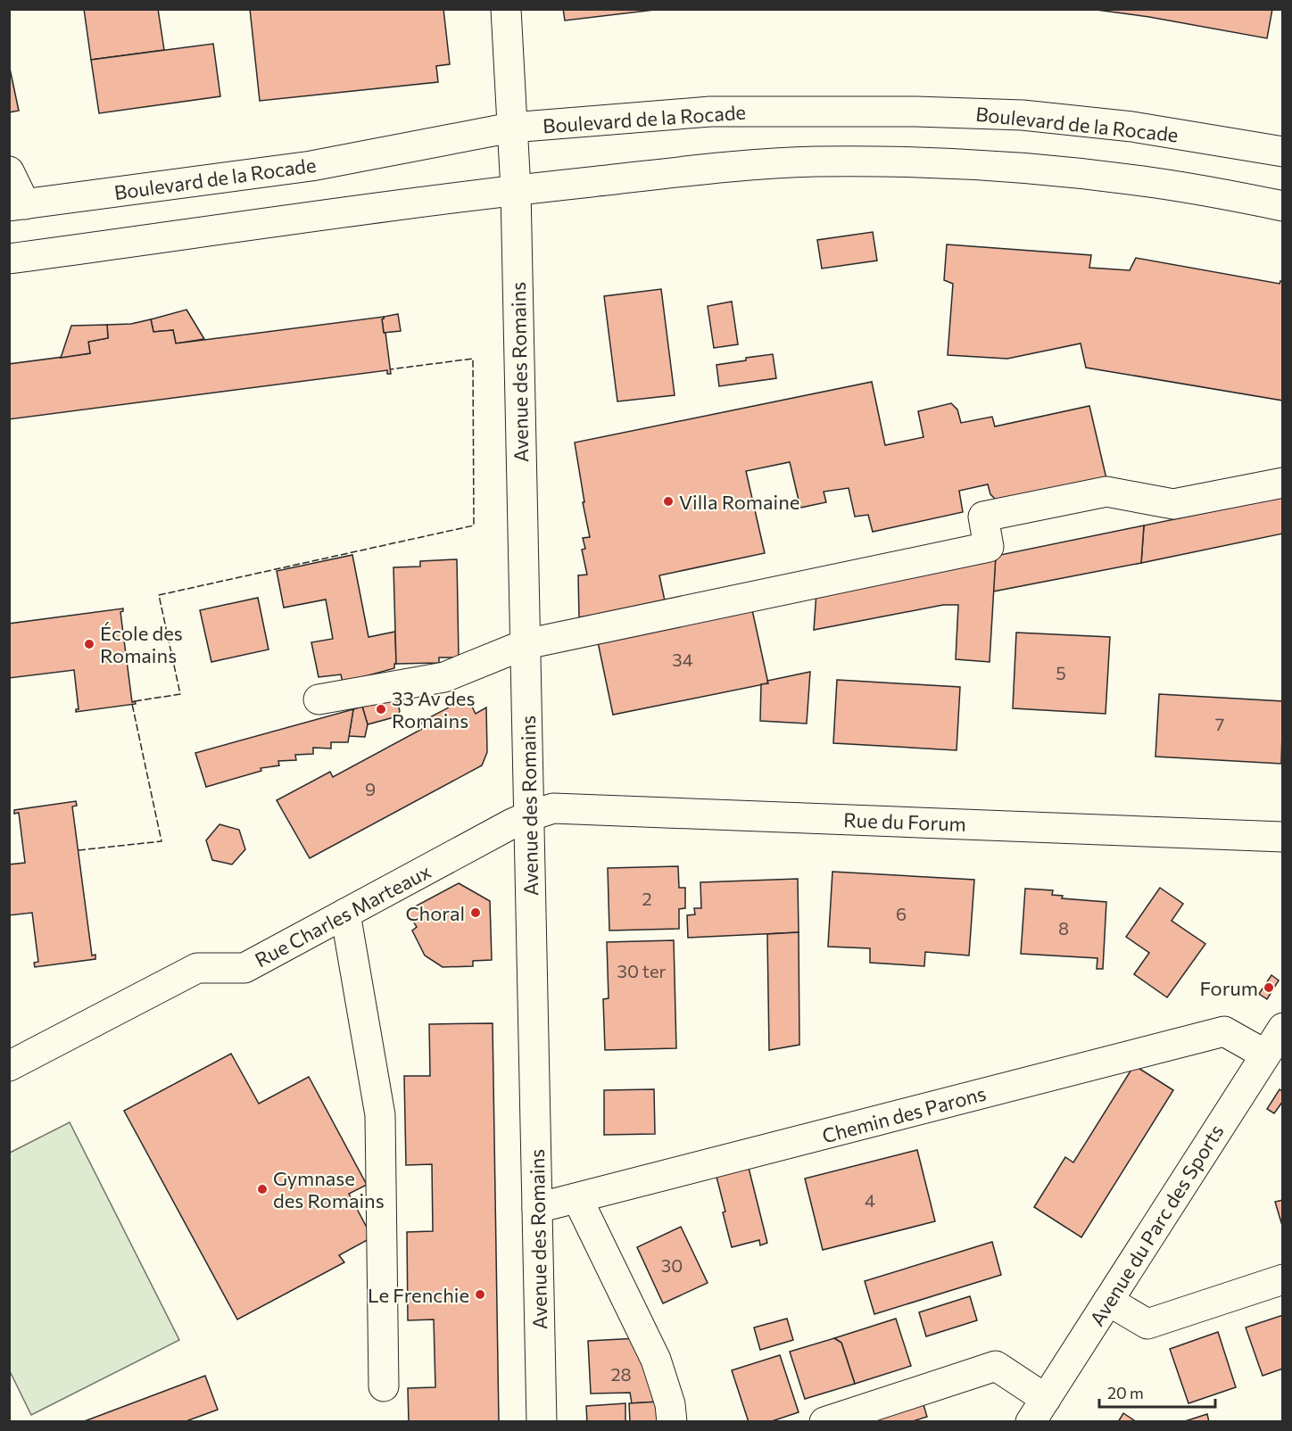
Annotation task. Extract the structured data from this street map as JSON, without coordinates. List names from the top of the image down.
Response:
{
  "streets": {
    "street": [
      "Boulevard de la Rocade",
      "Avenue des Romains",
      "Rue du Forum",
      "Rue Charles Marteaux",
      "Chemin des Parons",
      "Avenue du Parc des Sports"
    ]
  },
  "crossings": [
    ["Boulevard de la Rocade", "Avenue des Romains"],
    ["Avenue des Romains", "Rue du Forum"],
    ["Avenue des Romains", "Rue Charles Marteaux"],
    ["Avenue des Romains", "Chemin des Parons"],
    ["Rue du Forum", "Rue Charles Marteaux"],
    ["Chemin des Parons", "Avenue du Parc des Sports"]
  ],
  "places": [
    "Villa Romaine",
    "École des Romains",
    "33 Av des Romains",
    "Choral",
    "Forum",
    "Gymnase des Romains",
    "Le Frenchie"
  ],
  "house_numbers": [
    "34",
    "5",
    "7",
    "9",
    "2",
    "6",
    "8",
    "30 ter",
    "4",
    "30",
    "28"
  ],
  "scale_bar": "20 m"
}
